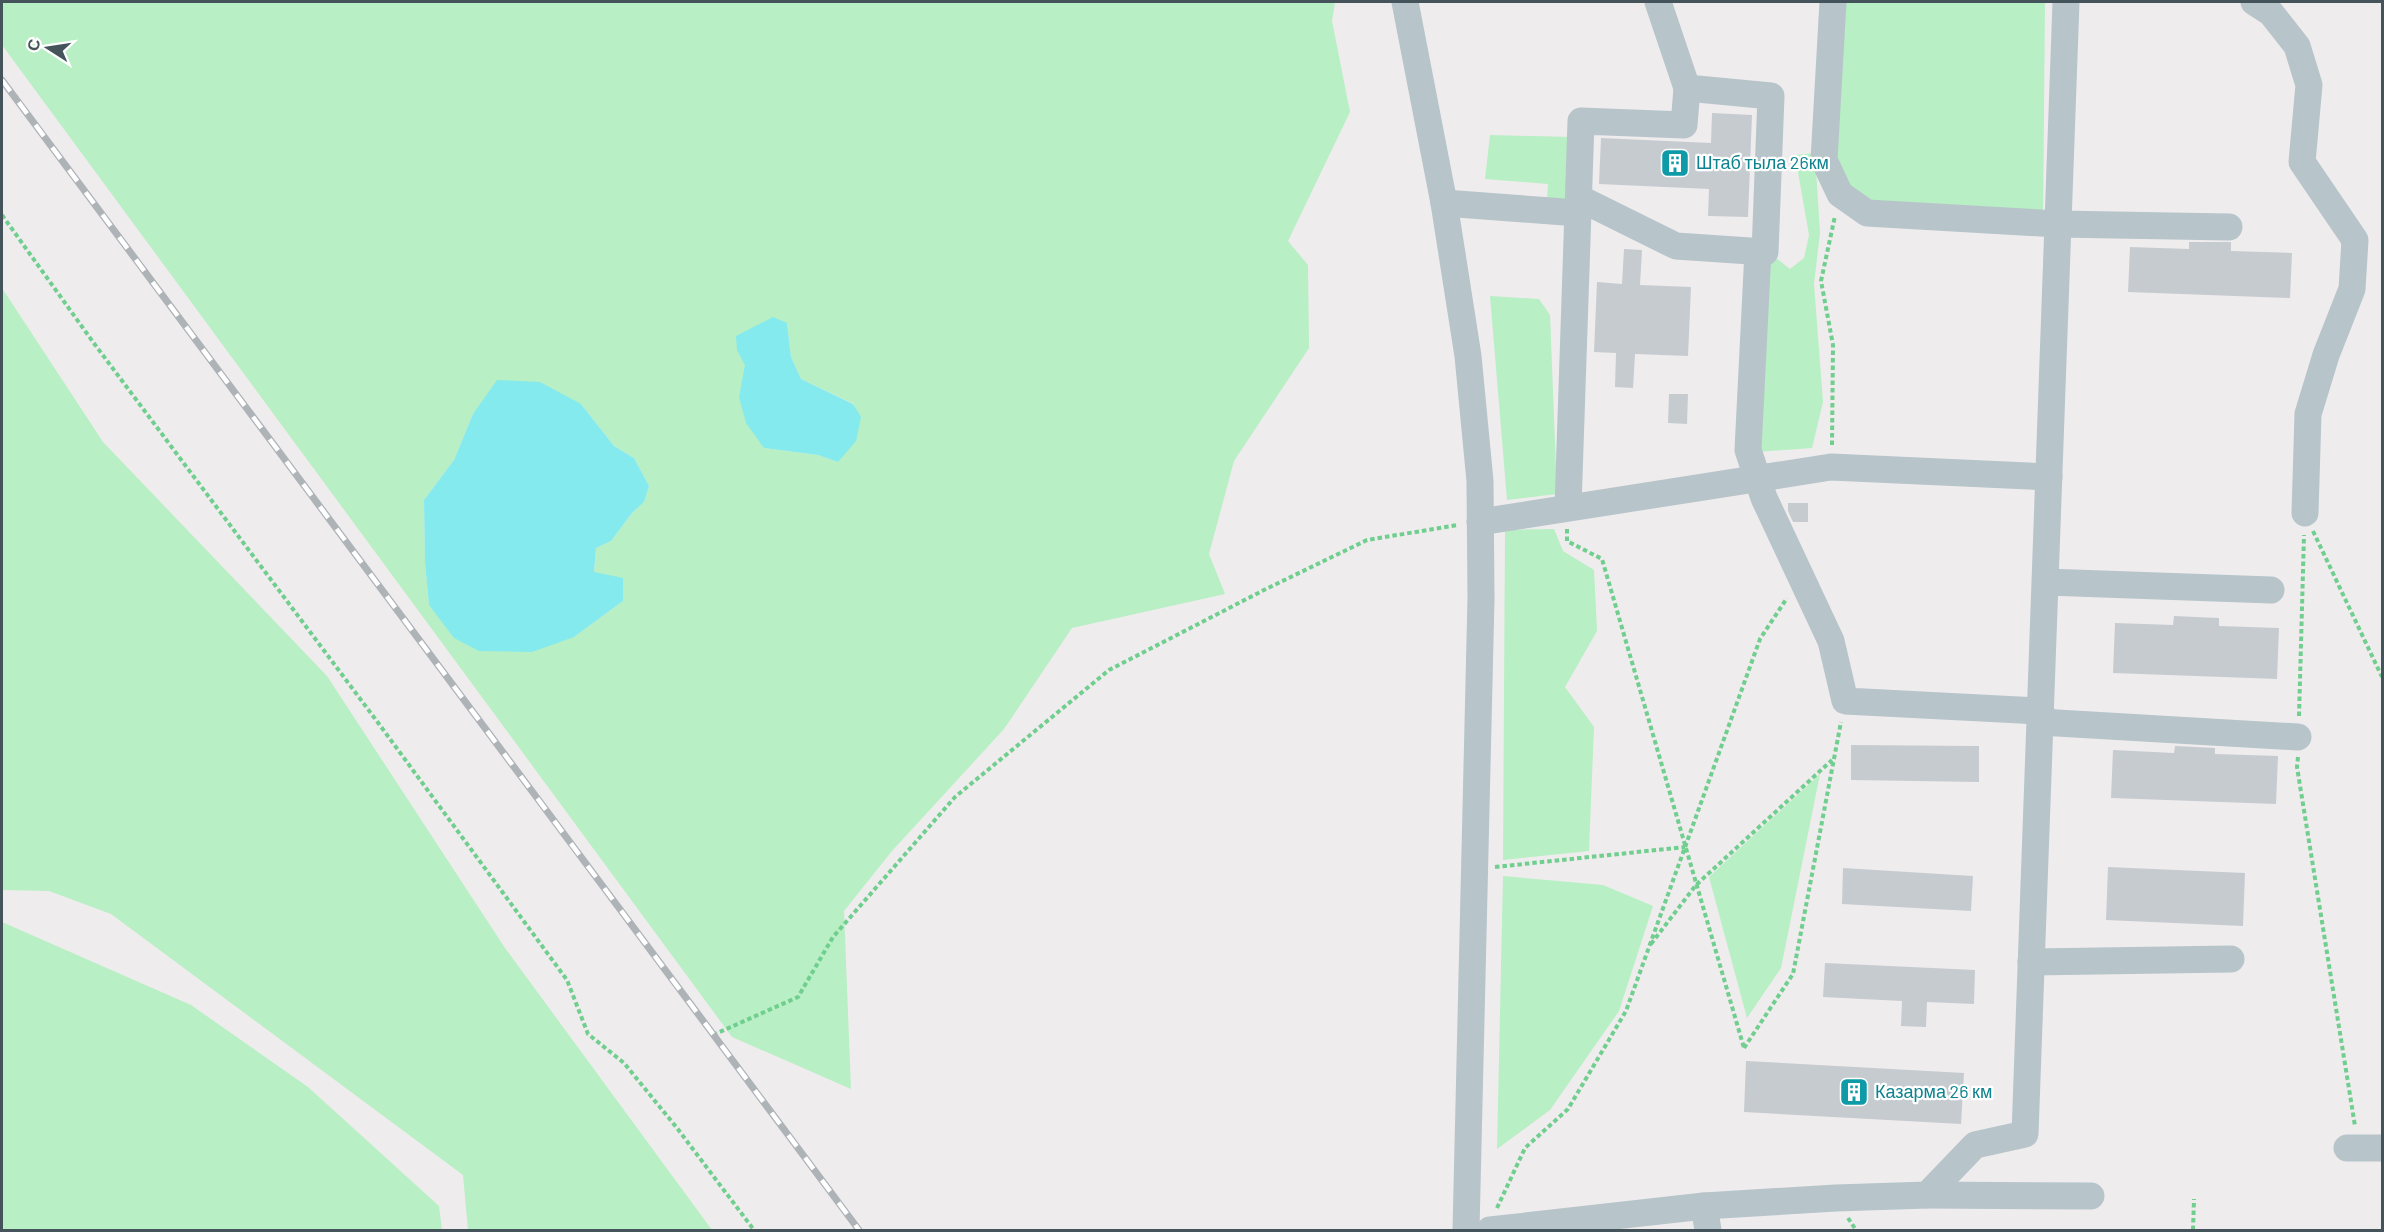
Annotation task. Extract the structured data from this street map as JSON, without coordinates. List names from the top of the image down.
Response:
{
  "places": {
    "building": ["Штаб тыла 26км", "Казарма 26 км"]
  },
  "north": "left"
}
